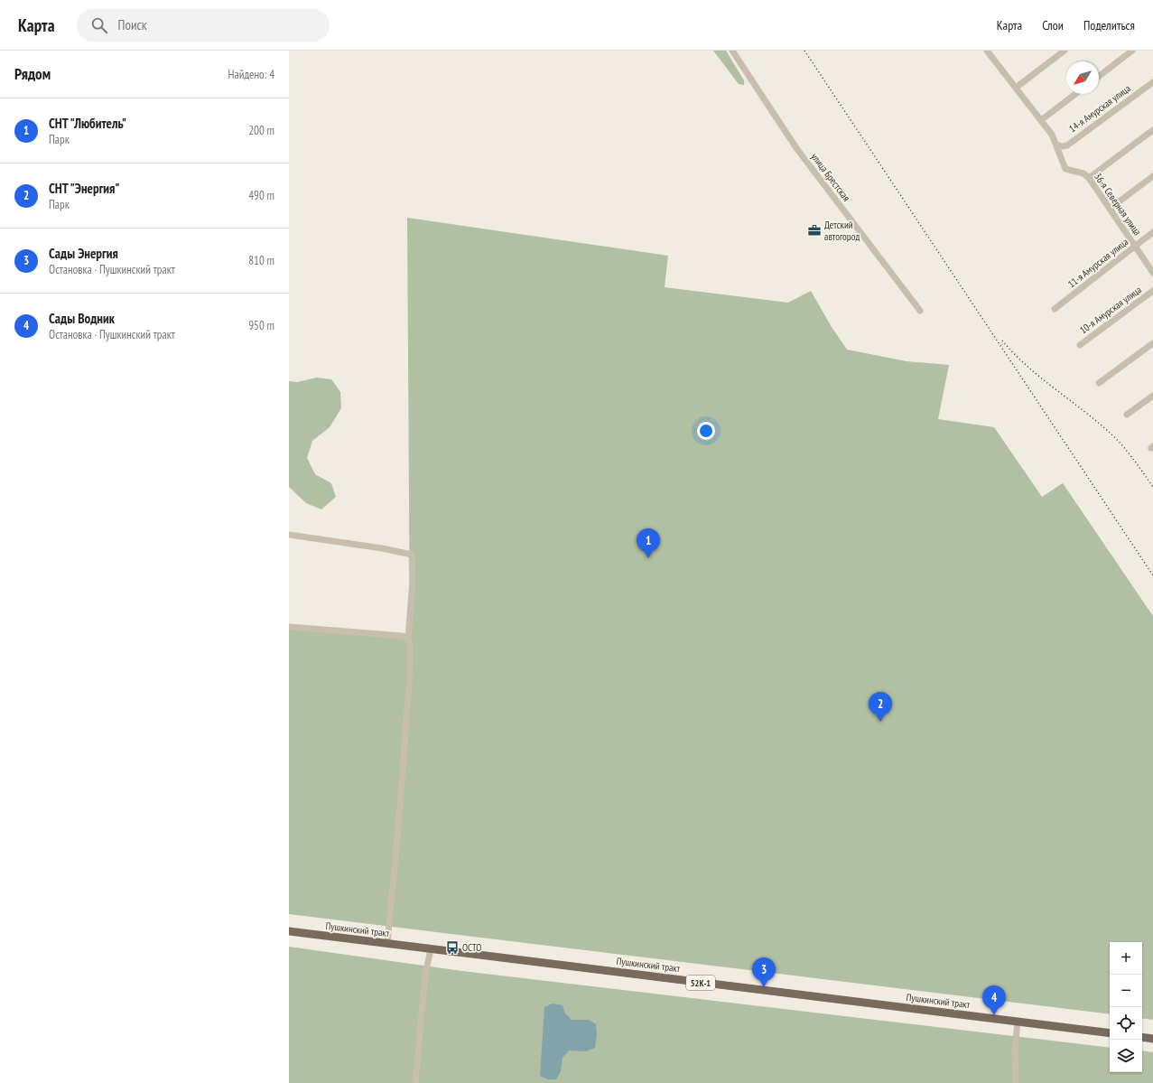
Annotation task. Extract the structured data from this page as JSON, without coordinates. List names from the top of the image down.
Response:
{
  "streets": {
    "main road": ["Пушкинский тракт", "52К-1"],
    "street": [
      "14-я Амурская улица",
      "улица Брестская",
      "36-я Северная улица",
      "11-я Амурская улица",
      "10-я Амурская улица"
    ]
  },
  "crossings": [
    ["14-я Амурская улица", "36-я Северная улица"],
    ["36-я Северная улица", "11-я Амурская улица"]
  ],
  "places": {
    "office": ["Детский автогород"],
    "bus stop": ["ОСТО"]
  },
  "north": "bottom left",
  "page": {
    "header": "Карта",
    "search": "Поиск",
    "nav": ["Карта", "Слои", "Поделиться"],
    "heading": ["Рядом", "Найдено: 4"],
    "list": [
      {
        "mark": "1",
        "name": "СНТ \"Любитель\"",
        "note": "Парк",
        "value": "200 m"
      },
      {
        "mark": "2",
        "name": "СНТ \"Энергия\"",
        "note": "Парк",
        "value": "490 m"
      },
      {
        "mark": "3",
        "name": "Сады Энергия",
        "note": "Остановка · Пушкинский тракт",
        "value": "810 m"
      },
      {
        "mark": "4",
        "name": "Сады Водник",
        "note": "Остановка · Пушкинский тракт",
        "value": "950 m"
      }
    ],
    "pins": [
      "1",
      "2",
      "3",
      "4"
    ],
    "map_buttons": ["+", "−"]
  }
}
